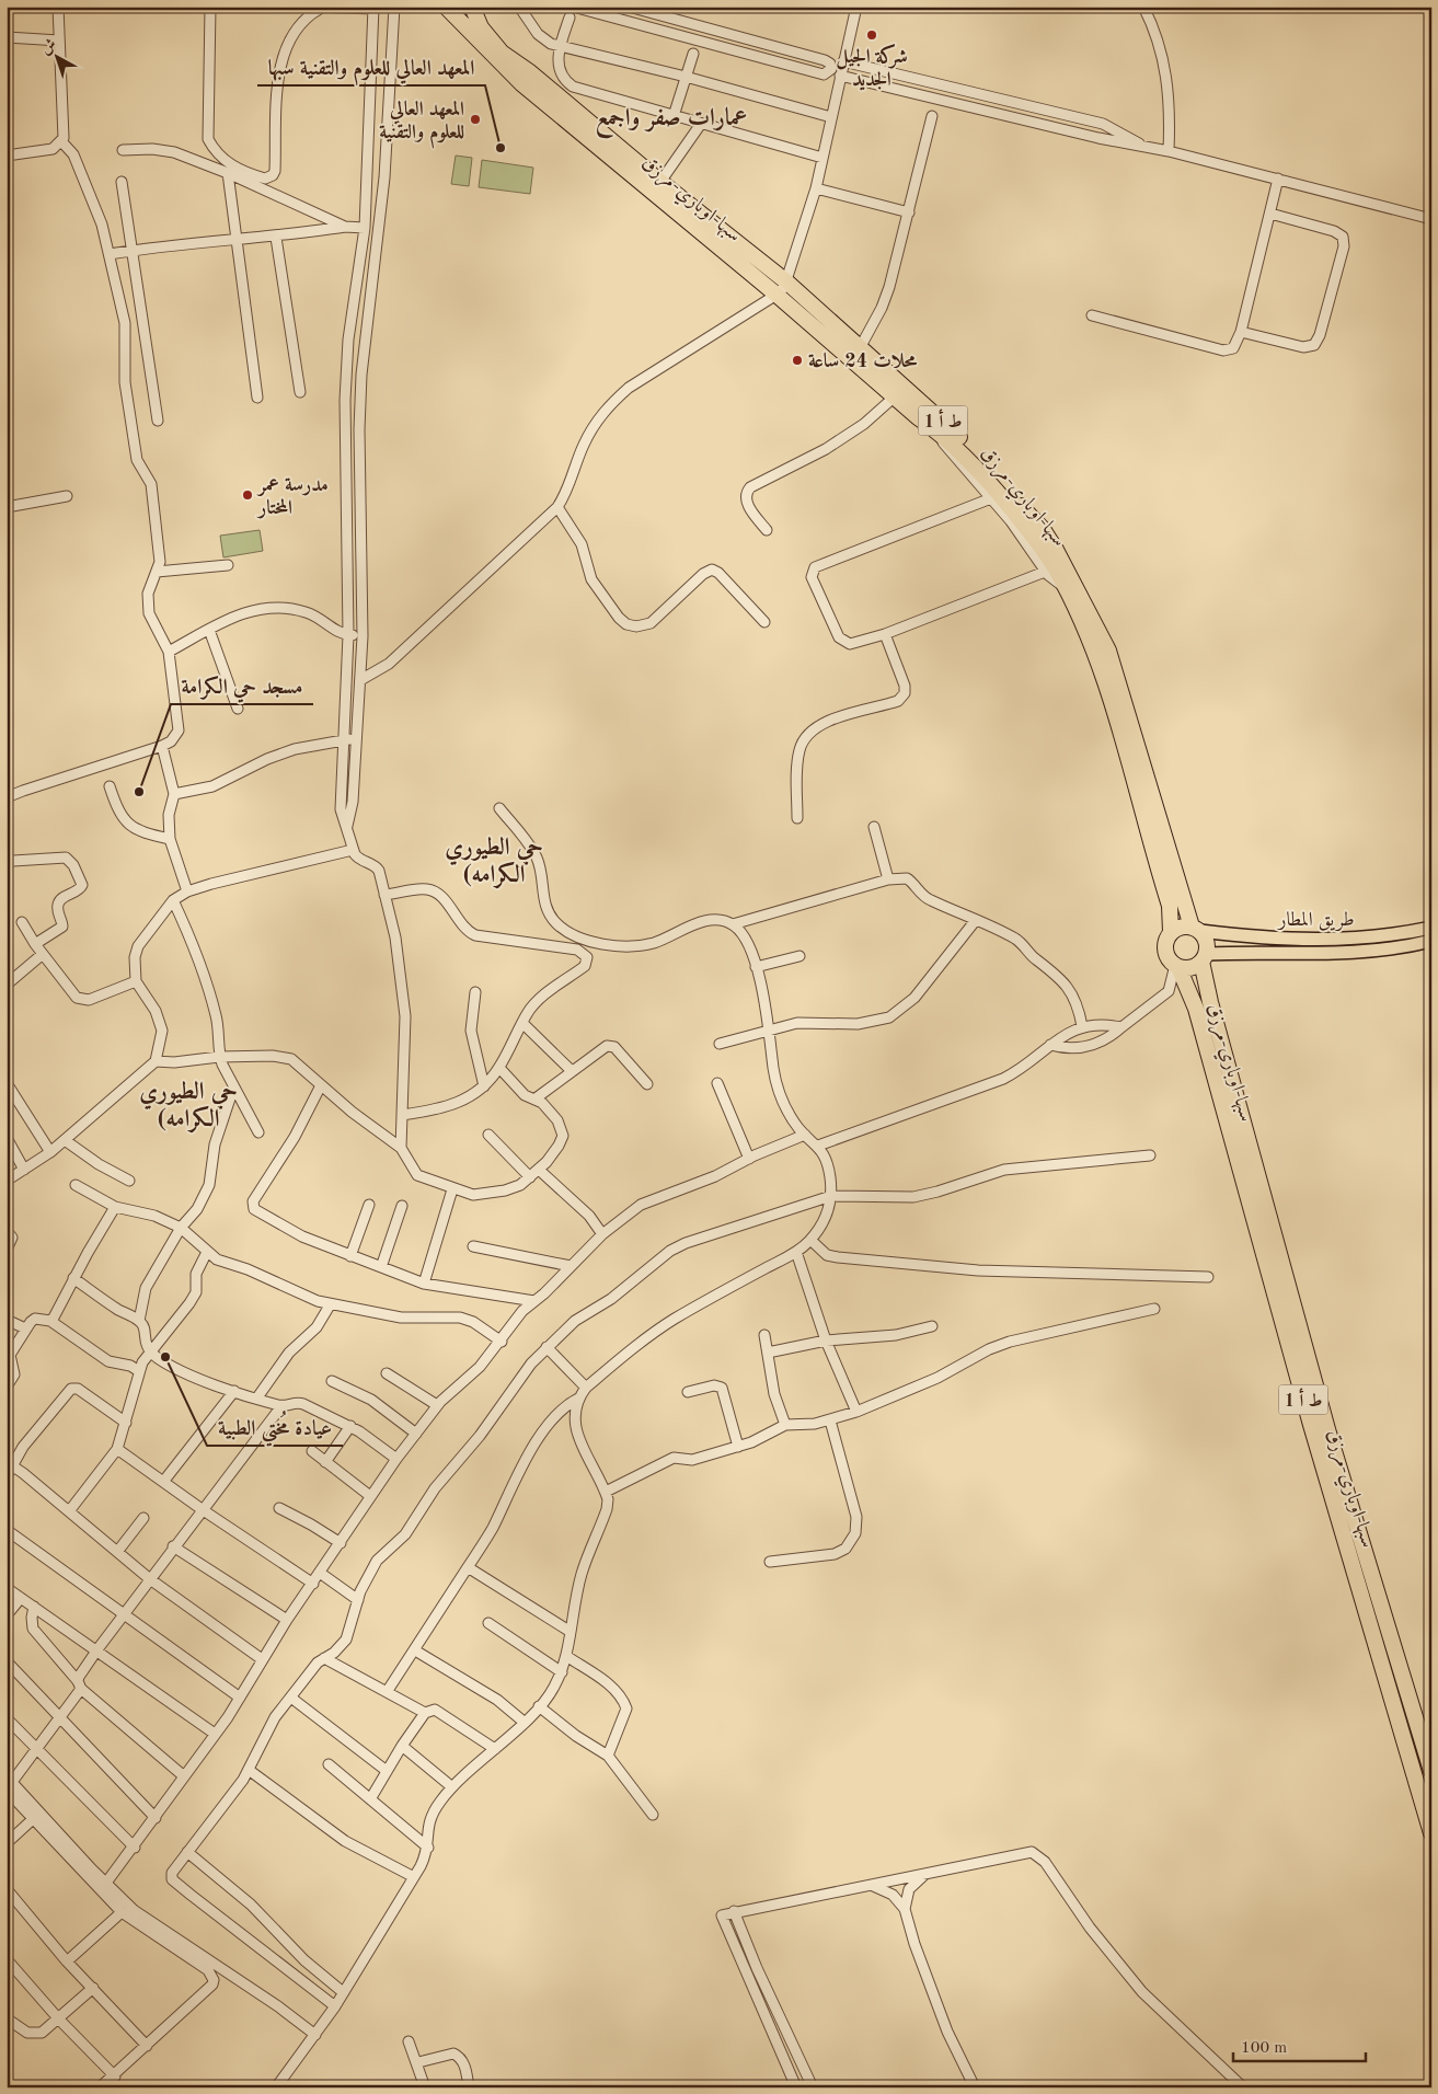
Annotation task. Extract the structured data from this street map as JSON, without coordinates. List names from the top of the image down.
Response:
{
  "streets": {
    "highway": ["سبها-اوباري-مرزق", "ط أ 1"],
    "main road": ["طريق المطار"]
  },
  "crossings": [
    ["سبها-اوباري-مرزق", "طريق المطار"]
  ],
  "districts": ["عمارات صفر واجمع", "حي الطيوري (الكرامه", "حي الطيوري (الكرامه"],
  "places": [
    "شركة الجيل الجديد",
    "المعهد العالي للعلوم والتقنية",
    "المعهد العالي للعلوم والتقنية سبها",
    "محلات 24 ساعة",
    "مدرسة عمر المختار",
    "مسجد حي الكرامة",
    "عيادة مُختي الطبية"
  ],
  "scale_bar": "100 m",
  "north": "top left"
}
